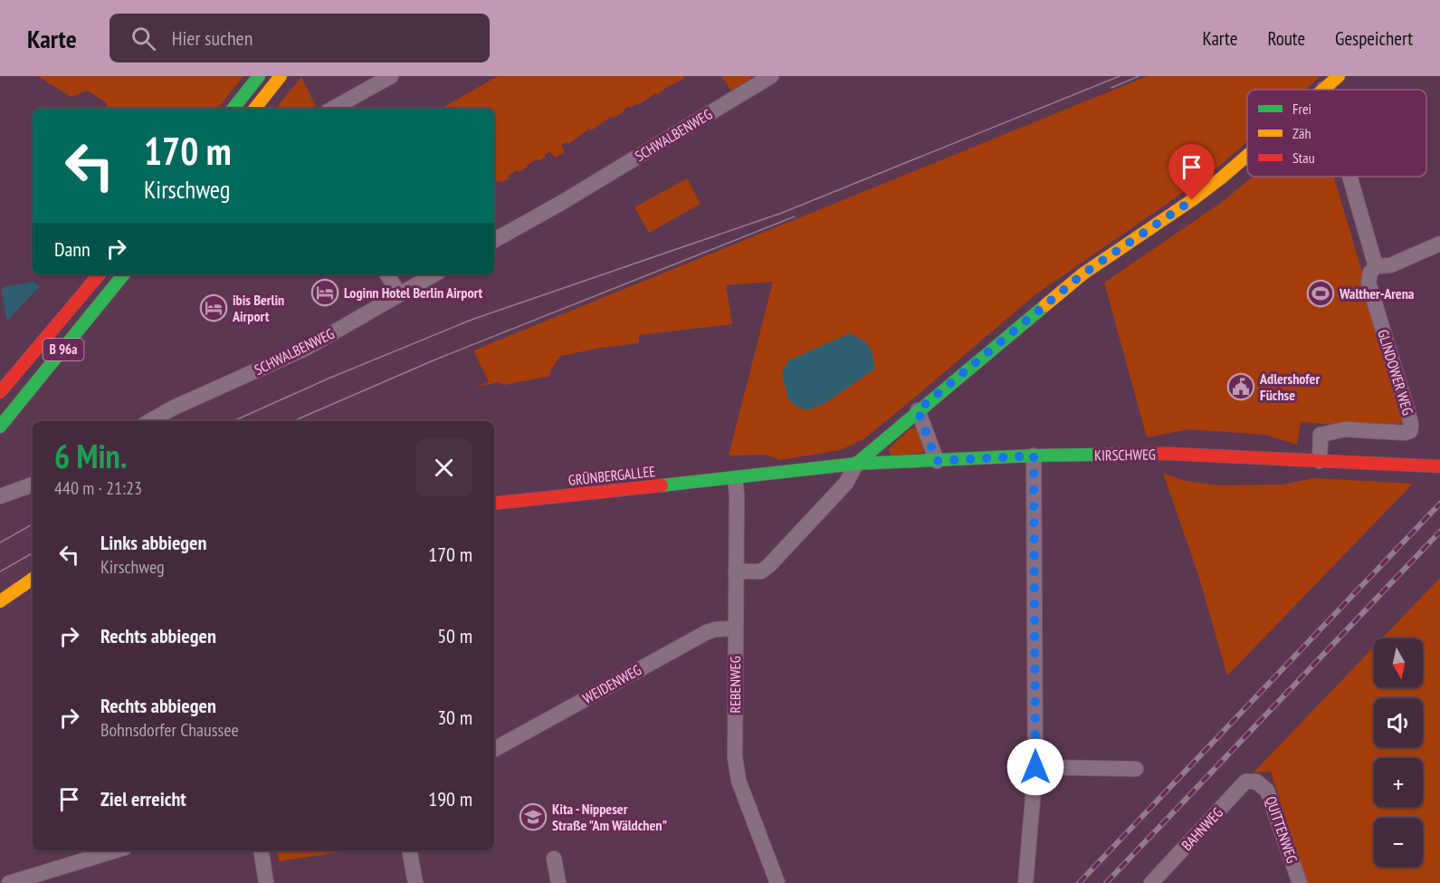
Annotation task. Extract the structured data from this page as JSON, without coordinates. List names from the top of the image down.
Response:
{
  "streets": {
    "street": [
      "SCHWALBENWEG",
      "B 96a",
      "GLINDOWER WEG",
      "KIRSCHWEG",
      "GRÜNBERGALLEE",
      "WEIDENWEG",
      "REBENWEG",
      "BAHNWEG",
      "QUITTENWEG"
    ]
  },
  "crossings": [
    ["GLINDOWER WEG", "KIRSCHWEG"],
    ["KIRSCHWEG", "GRÜNBERGALLEE"],
    ["KIRSCHWEG", "REBENWEG"],
    ["GRÜNBERGALLEE", "REBENWEG"],
    ["WEIDENWEG", "REBENWEG"],
    ["BAHNWEG", "QUITTENWEG"]
  ],
  "places": {
    "hotel": ["Loginn Hotel Berlin Airport", "ibis Berlin Airport"],
    "sports": ["Walther-Arena"],
    "public building": ["Adlershofer Füchse"],
    "school or university": ["Kita - Nippeser Straße \"Am Wäldchen\""]
  },
  "legend": ["Frei", "Zäh", "Stau"],
  "north": "bottom",
  "page": {
    "header": "Karte",
    "search": "Hier suchen",
    "nav": ["Karte", "Route", "Gespeichert"],
    "turn": ["170 m", "Kirschweg"],
    "then": "Dann",
    "heading": ["6 Min.", "440 m · 21:23"],
    "list": [
      {
        "name": "Links abbiegen",
        "note": "Kirschweg",
        "value": "170 m"
      },
      {
        "name": "Rechts abbiegen",
        "value": "50 m"
      },
      {
        "name": "Rechts abbiegen",
        "note": "Bohnsdorfer Chaussee",
        "value": "30 m"
      },
      {
        "name": "Ziel erreicht",
        "value": "190 m"
      }
    ],
    "map_buttons": ["+", "−"]
  }
}
